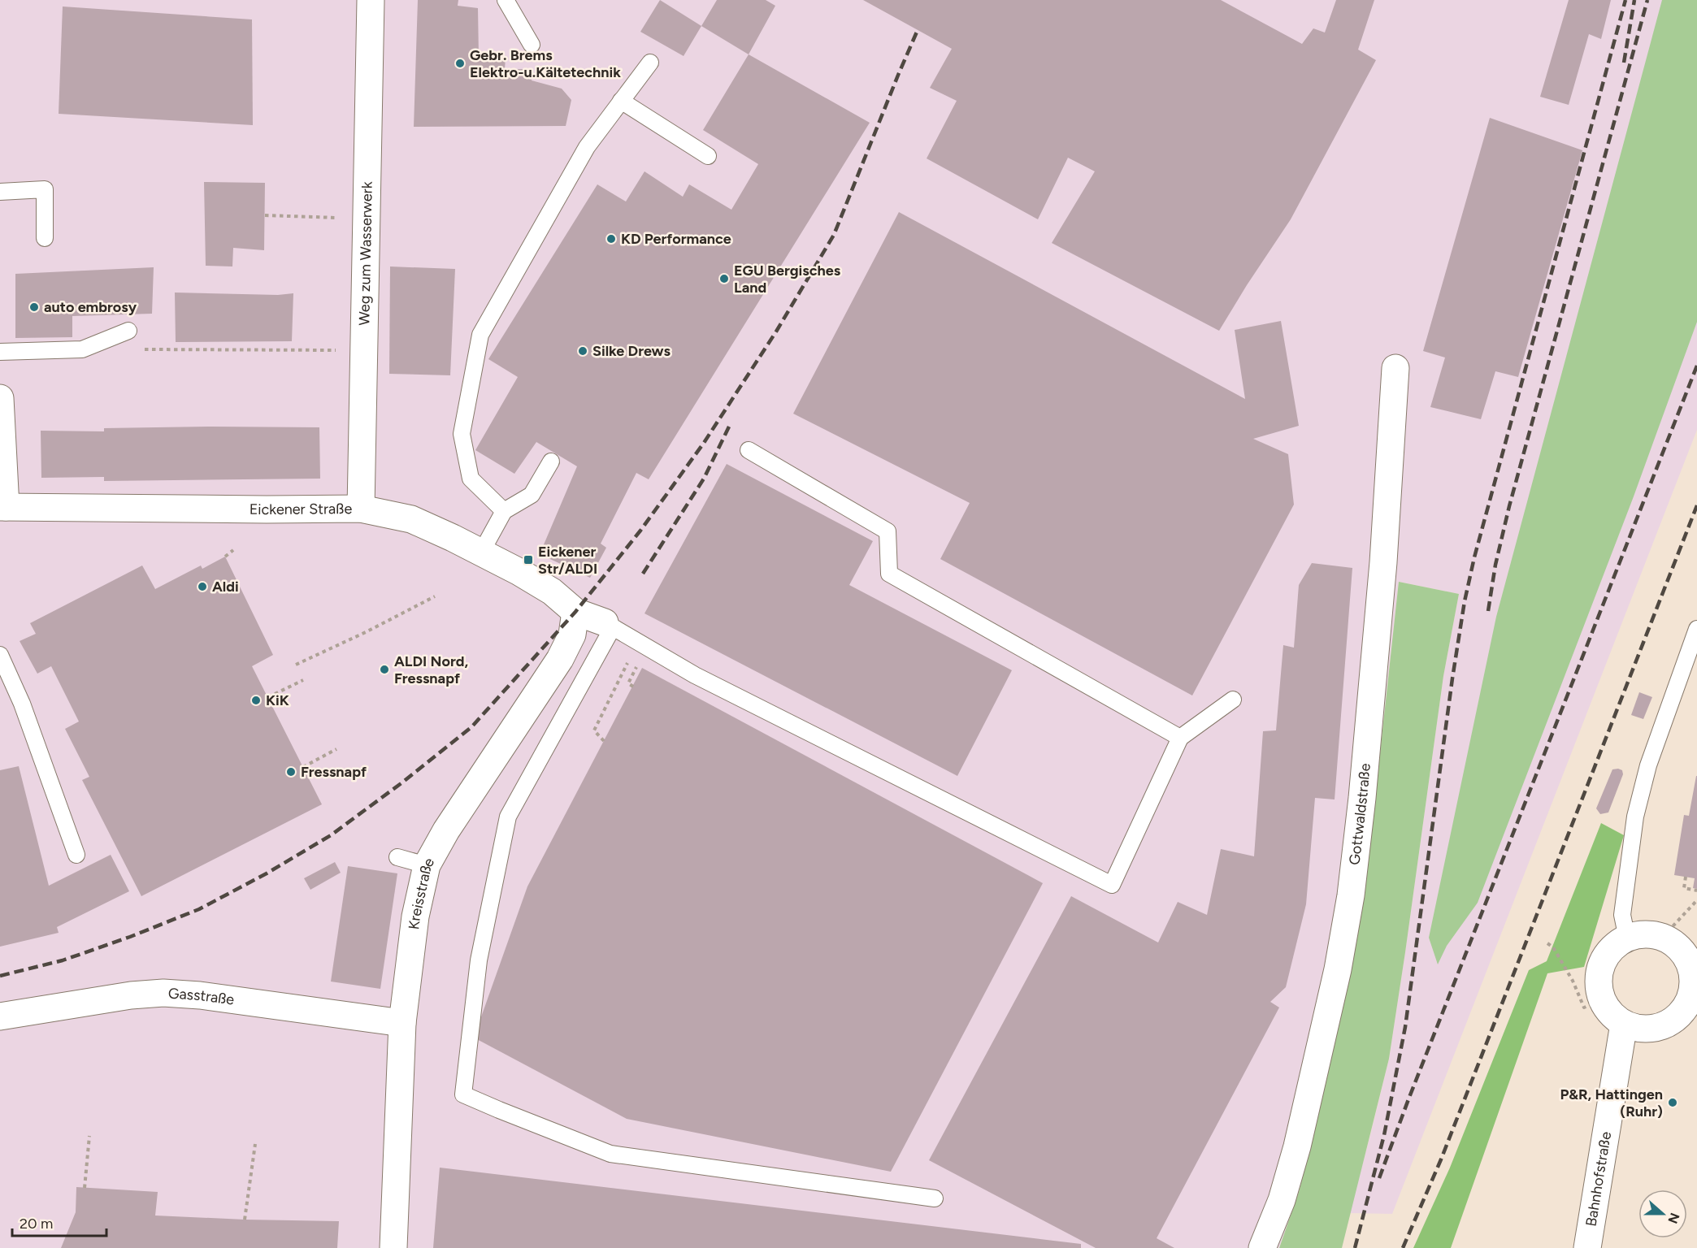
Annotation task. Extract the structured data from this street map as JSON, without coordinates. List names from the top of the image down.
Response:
{
  "streets": {
    "street": [
      "Weg zum Wasserwerk",
      "Eickener Straße",
      "Gottwaldstraße",
      "Kreisstraße",
      "Gasstraße",
      "Bahnhofstraße"
    ]
  },
  "crossings": [
    ["Weg zum Wasserwerk", "Eickener Straße"],
    ["Eickener Straße", "Kreisstraße"],
    ["Kreisstraße", "Gasstraße"]
  ],
  "places": {
    "other": [
      "Gebr. Brems Elektro-u.Kältetechnik",
      "KD Performance",
      "EGU Bergisches Land",
      "auto embrosy",
      "Silke Drews",
      "Aldi",
      "ALDI Nord, Fressnapf",
      "KiK",
      "Fressnapf",
      "P&R, Hattingen (Ruhr)"
    ],
    "transit": ["Eickener Str/ALDI"]
  },
  "scale_bar": "20 m",
  "north": "right"
}
